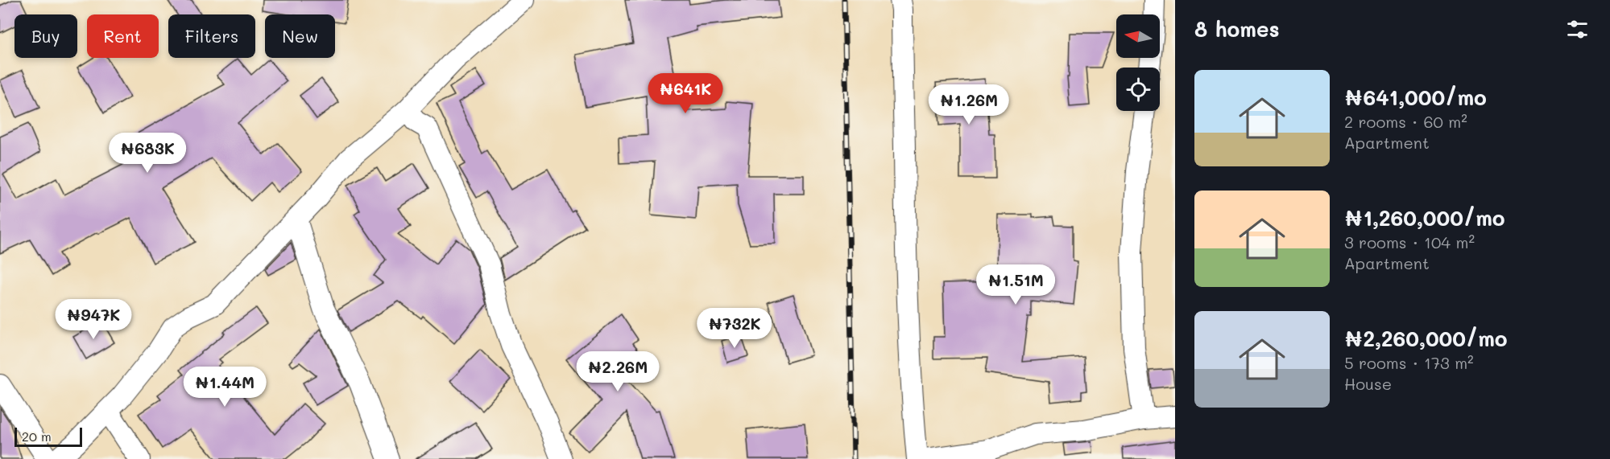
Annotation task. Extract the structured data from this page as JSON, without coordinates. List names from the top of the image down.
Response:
{
  "scale_bar": "20 m",
  "north": "left",
  "page": {
    "heading": "8 homes",
    "chip": [
      "Buy",
      "Rent",
      "Filters",
      "New"
    ],
    "list": [
      {
        "name": "₦641,000/mo",
        "note": "2 rooms · 60 m² · Apartment"
      },
      {
        "name": "₦1,260,000/mo",
        "note": "3 rooms · 104 m² · Apartment"
      },
      {
        "name": "₦2,260,000/mo",
        "note": "5 rooms · 173 m² · House"
      }
    ],
    "price": [
      "₦641K",
      "₦1.26M",
      "₦683K",
      "₦1.51M",
      "₦947K",
      "₦732K",
      "₦2.26M",
      "₦1.44M"
    ],
    "scale": "20 m"
  }
}
